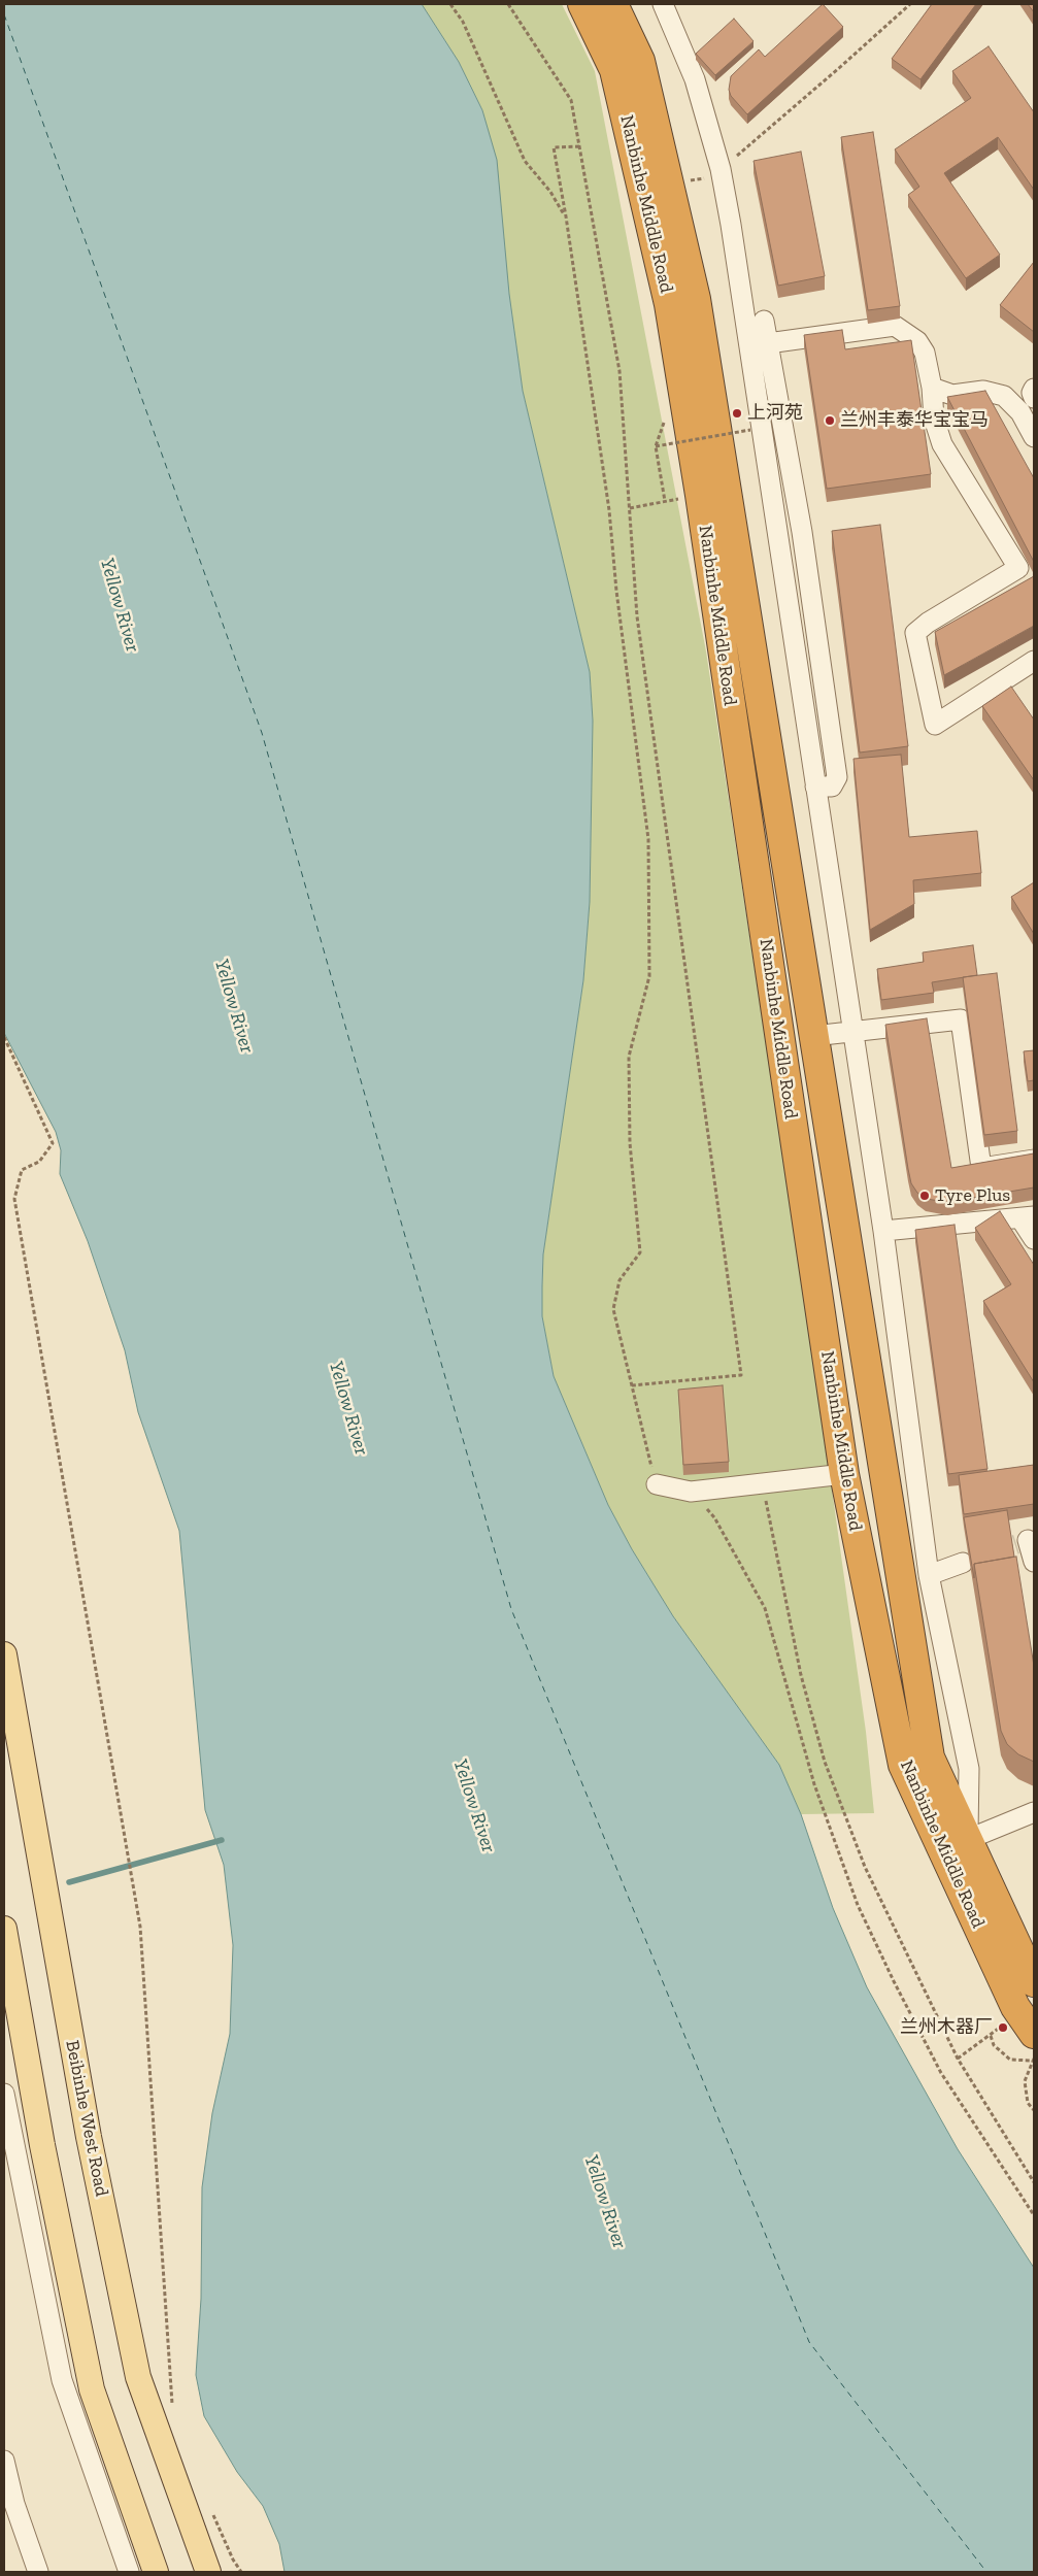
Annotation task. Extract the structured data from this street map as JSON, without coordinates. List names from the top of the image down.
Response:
{
  "streets": {
    "highway": ["Nanbinhe Middle Road"],
    "main road": ["Beibinhe West Road"]
  },
  "water": ["Yellow River"],
  "places": [
    "上河苑",
    "兰州丰泰华宝宝马",
    "Tyre Plus",
    "兰州木器厂"
  ]
}
